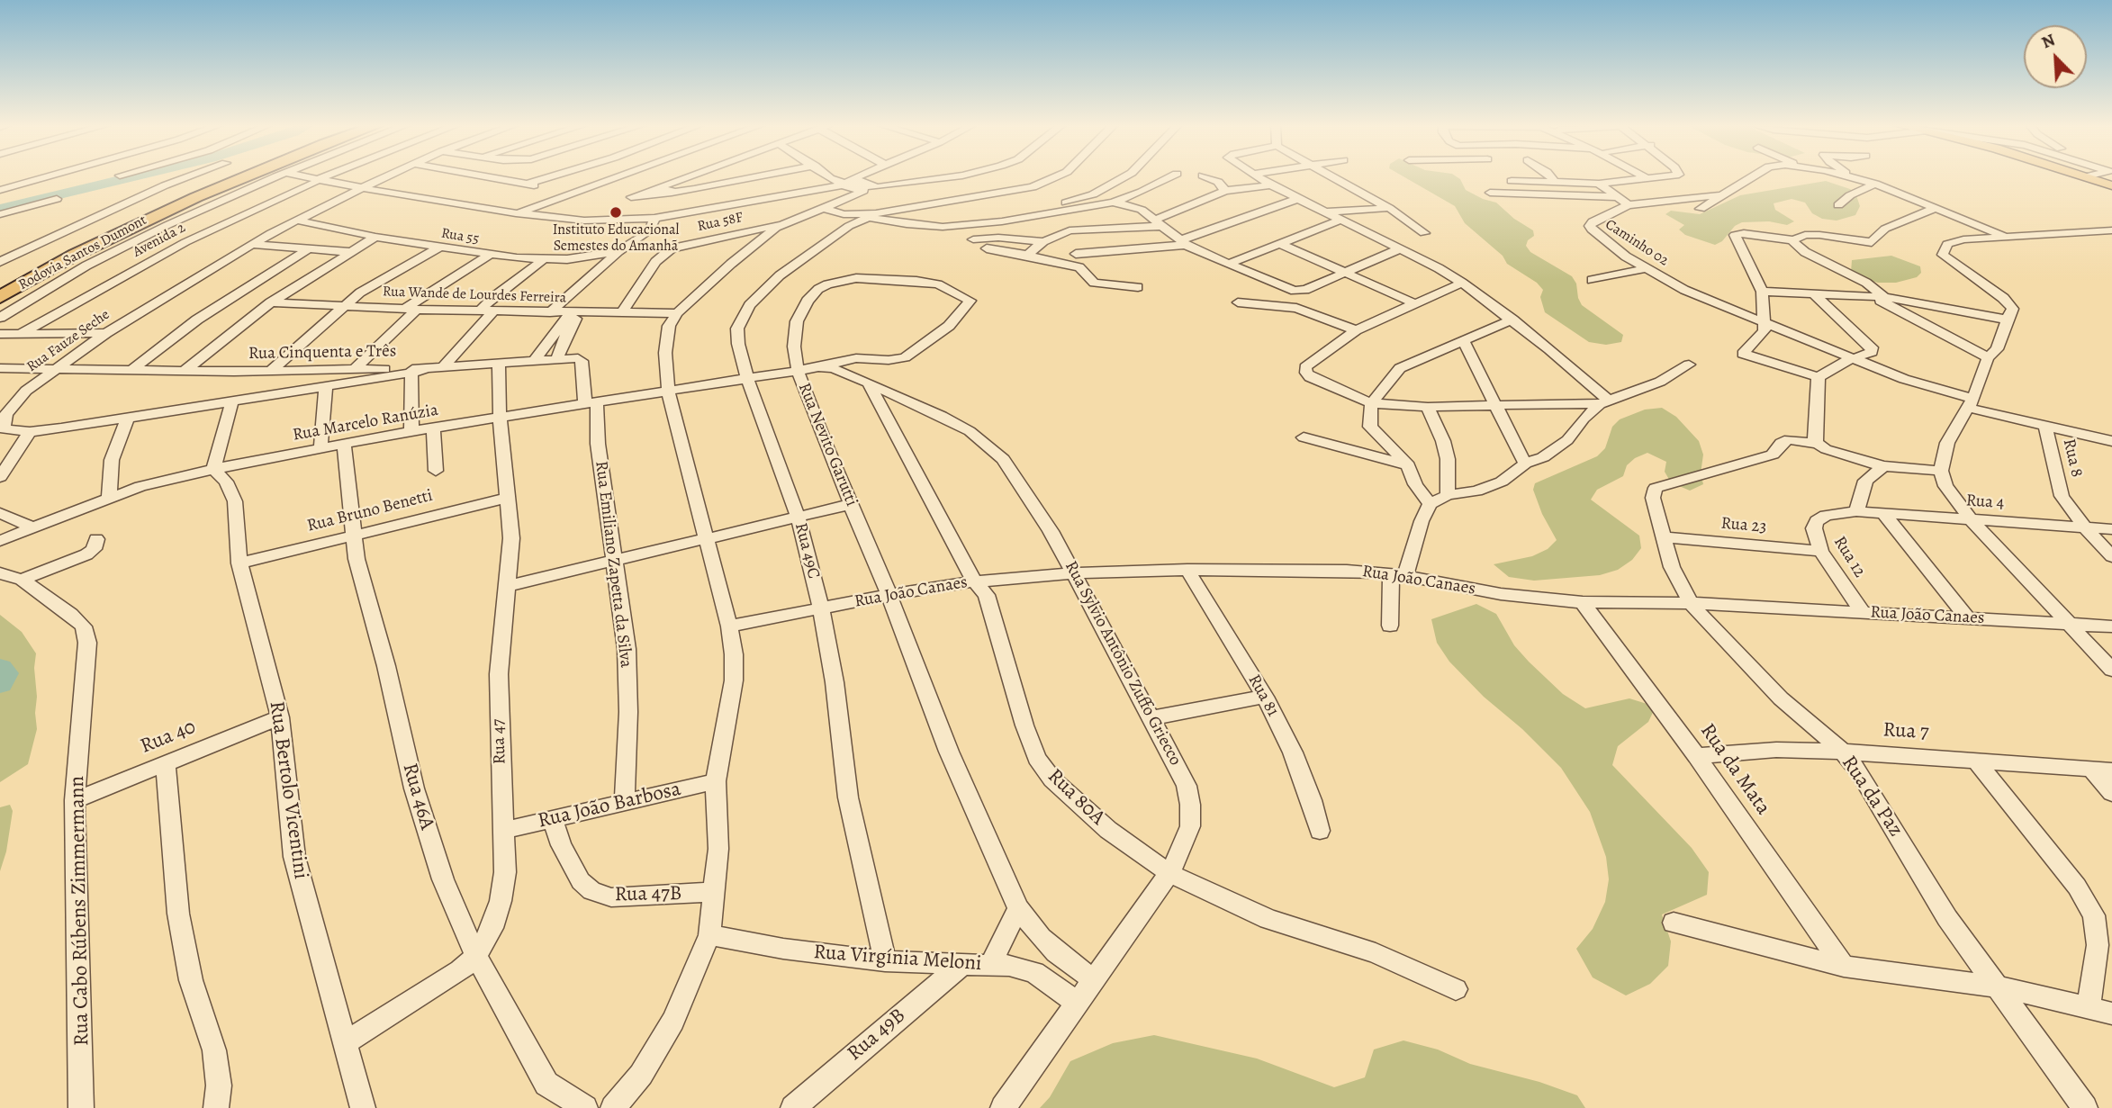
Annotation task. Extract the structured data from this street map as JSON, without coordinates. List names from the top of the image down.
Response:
{
  "streets": {
    "highway": ["Rodovia Santos Dumont"],
    "street": [
      "Rua 58F",
      "Rua 55",
      "Avenida 2",
      "Caminho 02",
      "Rua Wande de Lourdes Ferreira",
      "Rua Fauze Seche",
      "Rua Cinquenta e Três",
      "Rua Marcelo Ranúzia",
      "Rua Nevito Garutti",
      "Rua 8",
      "Rua 4",
      "Rua Bruno Benetti",
      "Rua 23",
      "Rua 49C",
      "Rua 12",
      "Rua Emiliano Zapetta da Silva",
      "Rua João Canaes",
      "Rua Sylvio Antônio Zuffo Griecco",
      "Rua 81",
      "Rua 7",
      "Rua 40",
      "Rua 47",
      "Rua da Mata",
      "Rua Bertolo Vicentini",
      "Rua 46A",
      "Rua da Paz",
      "Rua 80A",
      "Rua João Barbosa",
      "Rua 47B",
      "Rua Cabo Rúbens Zimmermann",
      "Rua Virgínia Meloni",
      "Rua 49B"
    ]
  },
  "crossings": [
    ["Rua 58F", "Rua Wande de Lourdes Ferreira"],
    ["Rua 55", "Rua Fauze Seche"],
    ["Caminho 02", "Rua 8"],
    ["Rua Fauze Seche", "Rua Cinquenta e Três"],
    ["Rua Marcelo Ranúzia", "Rua 49C"],
    ["Rua Marcelo Ranúzia", "Rua Emiliano Zapetta da Silva"],
    ["Rua Marcelo Ranúzia", "Rua Sylvio Antônio Zuffo Griecco"],
    ["Rua Marcelo Ranúzia", "Rua 47"],
    ["Rua Marcelo Ranúzia", "Rua Bertolo Vicentini"],
    ["Rua Marcelo Ranúzia", "Rua 46A"],
    ["Rua Nevito Garutti", "Rua João Canaes"],
    ["Rua Nevito Garutti", "Rua Sylvio Antônio Zuffo Griecco"],
    ["Rua 8", "Rua 4"],
    ["Rua 4", "Rua 12"],
    ["Rua Bruno Benetti", "Rua 47"],
    ["Rua Bruno Benetti", "Rua Bertolo Vicentini"],
    ["Rua Bruno Benetti", "Rua 46A"],
    ["Rua 23", "Rua 12"],
    ["Rua 23", "Rua da Paz"],
    ["Rua 49C", "Rua João Canaes"],
    ["Rua 49C", "Rua Sylvio Antônio Zuffo Griecco"],
    ["Rua 49C", "Rua Virgínia Meloni"],
    ["Rua 12", "Rua João Canaes"],
    ["Rua Emiliano Zapetta da Silva", "Rua João Barbosa"],
    ["Rua João Canaes", "Rua Sylvio Antônio Zuffo Griecco"],
    ["Rua João Canaes", "Rua 81"],
    ["Rua João Canaes", "Rua da Mata"],
    ["Rua João Canaes", "Rua da Paz"],
    ["Rua João Canaes", "Rua 80A"],
    ["Rua Sylvio Antônio Zuffo Griecco", "Rua 80A"],
    ["Rua Sylvio Antônio Zuffo Griecco", "Rua Virgínia Meloni"],
    ["Rua 7", "Rua da Mata"],
    ["Rua 7", "Rua da Paz"],
    ["Rua 40", "Rua Bertolo Vicentini"],
    ["Rua 40", "Rua Cabo Rúbens Zimmermann"],
    ["Rua 47", "Rua Bertolo Vicentini"],
    ["Rua 47", "Rua 46A"],
    ["Rua 47", "Rua João Barbosa"],
    ["Rua João Barbosa", "Rua 47B"],
    ["Rua Virgínia Meloni", "Rua 49B"]
  ],
  "places": ["Instituto Educacional Semestes do Amanhã"],
  "north": "top left"
}
